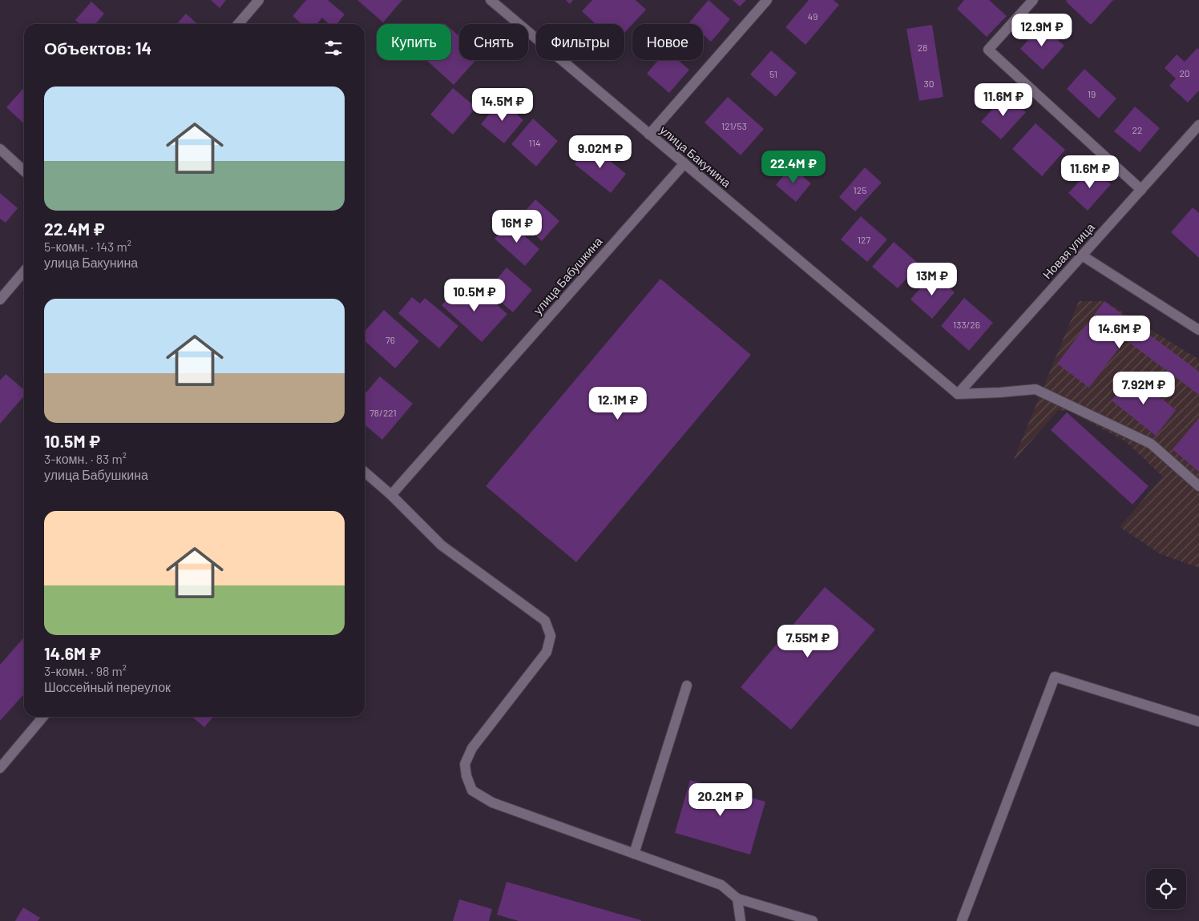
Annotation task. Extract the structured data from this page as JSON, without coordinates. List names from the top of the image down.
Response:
{
  "streets": {
    "street": ["улица Бакунина", "Новая улица", "улица Бабушкина"]
  },
  "crossings": [
    ["улица Бакунина", "Новая улица"],
    ["улица Бакунина", "улица Бабушкина"]
  ],
  "house_numbers": [
    "49",
    "28",
    "20",
    "51",
    "30",
    "19",
    "121/53",
    "22",
    "114",
    "125",
    "127",
    "133/26",
    "76",
    "78/221"
  ],
  "page": {
    "price": [
      "12.9M ₽",
      "11.6M ₽",
      "14.5M ₽",
      "9.02M ₽",
      "22.4M ₽",
      "11.6M ₽",
      "16M ₽",
      "13M ₽",
      "10.5M ₽",
      "14.6M ₽",
      "7.92M ₽",
      "12.1M ₽",
      "7.55M ₽",
      "20.2M ₽"
    ],
    "chip": [
      "Купить",
      "Снять",
      "Фильтры",
      "Новое"
    ],
    "heading": "Объектов: 14",
    "list": [
      {
        "name": "22.4M ₽",
        "note": "5-комн. · 143 m² · улица Бакунина"
      },
      {
        "name": "10.5M ₽",
        "note": "3-комн. · 83 m² · улица Бабушкина"
      },
      {
        "name": "14.6M ₽",
        "note": "3-комн. · 98 m² · Шоссейный переулок"
      }
    ]
  }
}
